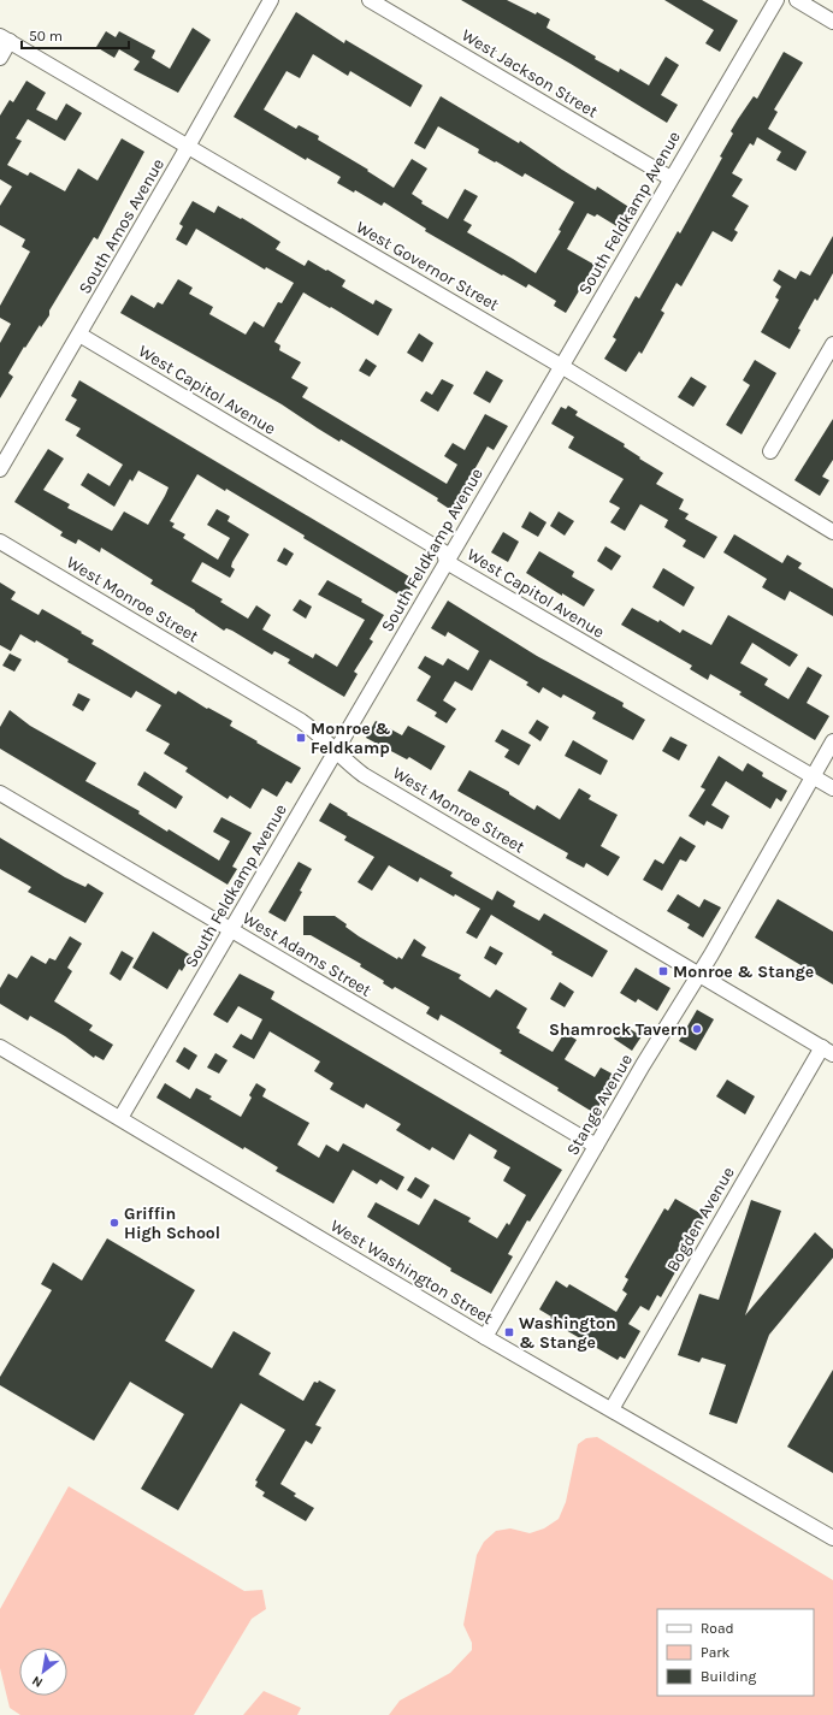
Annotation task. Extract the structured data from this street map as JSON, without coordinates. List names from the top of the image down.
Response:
{
  "streets": {
    "street": [
      "West Jackson Street",
      "South Feldkamp Avenue",
      "South Amos Avenue",
      "West Governor Street",
      "West Capitol Avenue",
      "West Monroe Street",
      "West Adams Street",
      "Stange Avenue",
      "Bogden Avenue",
      "West Washington Street"
    ]
  },
  "crossings": [
    ["West Jackson Street", "South Feldkamp Avenue"],
    ["South Feldkamp Avenue", "West Governor Street"],
    ["South Feldkamp Avenue", "West Capitol Avenue"],
    ["South Feldkamp Avenue", "West Monroe Street"],
    ["South Feldkamp Avenue", "West Adams Street"],
    ["South Feldkamp Avenue", "West Washington Street"],
    ["South Amos Avenue", "West Governor Street"],
    ["South Amos Avenue", "West Capitol Avenue"],
    ["West Capitol Avenue", "Stange Avenue"],
    ["West Monroe Street", "Stange Avenue"],
    ["West Monroe Street", "Bogden Avenue"],
    ["West Adams Street", "Stange Avenue"],
    ["Stange Avenue", "West Washington Street"],
    ["Bogden Avenue", "West Washington Street"]
  ],
  "places": {
    "transit": ["Monroe & Feldkamp", "Monroe & Stange", "Washington & Stange"],
    "other": ["Shamrock Tavern", "Griffin High School"]
  },
  "legend": ["Road", "Park", "Building"],
  "scale_bar": "50 m",
  "north": "bottom left"
}
